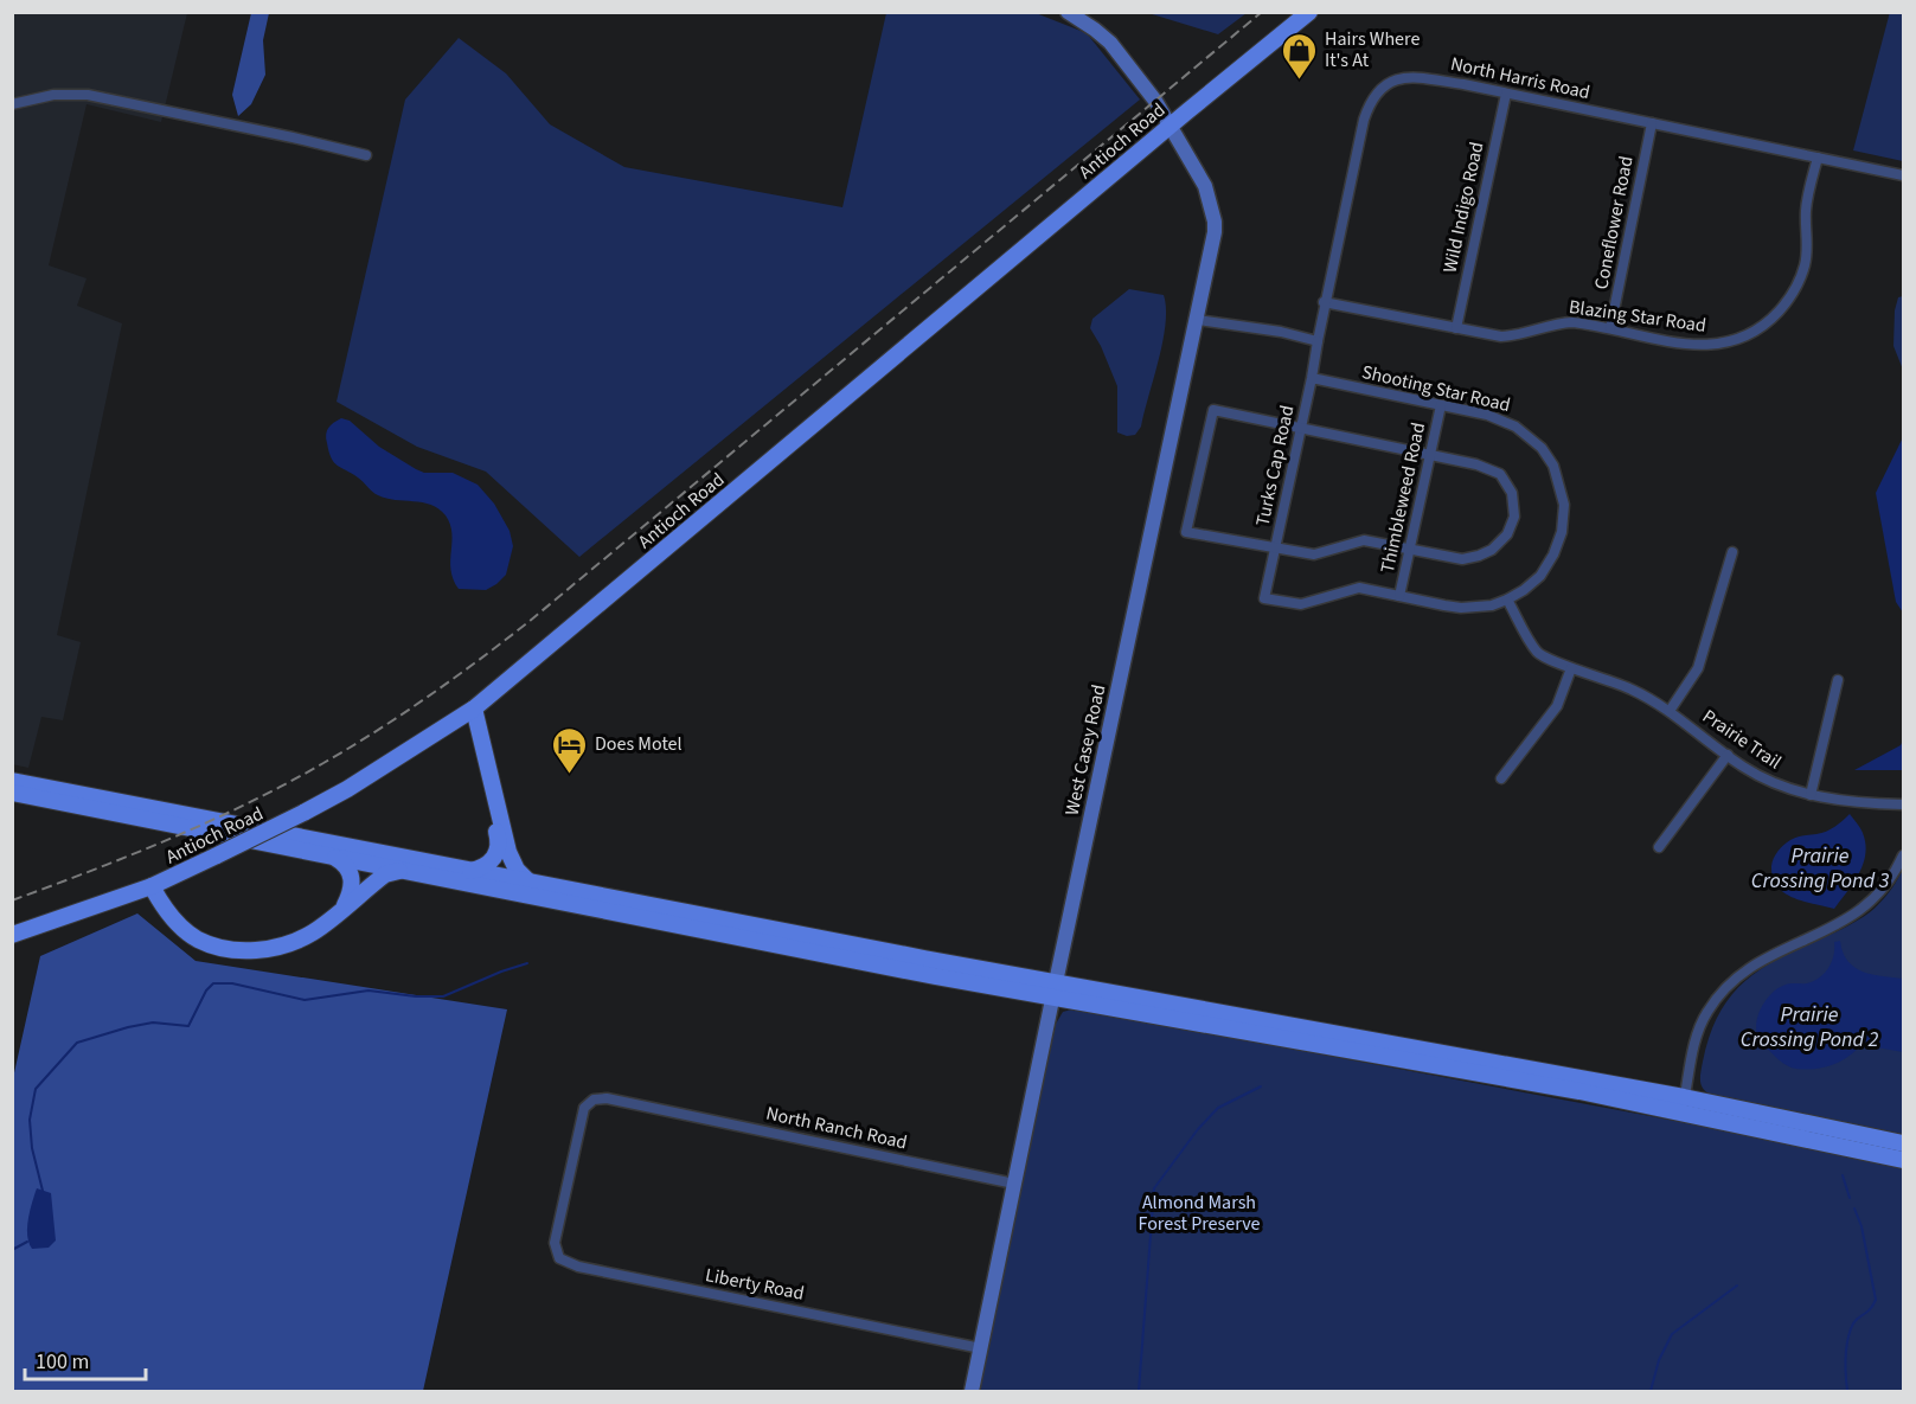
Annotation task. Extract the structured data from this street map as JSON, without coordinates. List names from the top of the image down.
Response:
{
  "streets": {
    "main road": ["Antioch Road", "West Casey Road"],
    "street": [
      "North Harris Road",
      "Wild Indigo Road",
      "Coneflower Road",
      "Blazing Star Road",
      "Shooting Star Road",
      "Turks Cap Road",
      "Thimbleweed Road",
      "Prairie Trail",
      "North Ranch Road",
      "Liberty Road"
    ]
  },
  "crossings": [
    ["North Harris Road", "Wild Indigo Road"],
    ["North Harris Road", "Coneflower Road"],
    ["North Harris Road", "Blazing Star Road"],
    ["North Harris Road", "Turks Cap Road"],
    ["Antioch Road", "West Casey Road"],
    ["Wild Indigo Road", "Blazing Star Road"],
    ["Coneflower Road", "Blazing Star Road"],
    ["Shooting Star Road", "Turks Cap Road"],
    ["Shooting Star Road", "Thimbleweed Road"],
    ["Shooting Star Road", "Prairie Trail"],
    ["West Casey Road", "North Ranch Road"],
    ["West Casey Road", "Liberty Road"],
    ["North Ranch Road", "Liberty Road"]
  ],
  "water": ["Prairie Crossing Pond 3", "Prairie Crossing Pond 2"],
  "parks": ["Almond Marsh Forest Preserve"],
  "places": {
    "shop": ["Hairs Where It's At"],
    "hotel": ["Does Motel"]
  },
  "scale_bar": "100 m"
}
